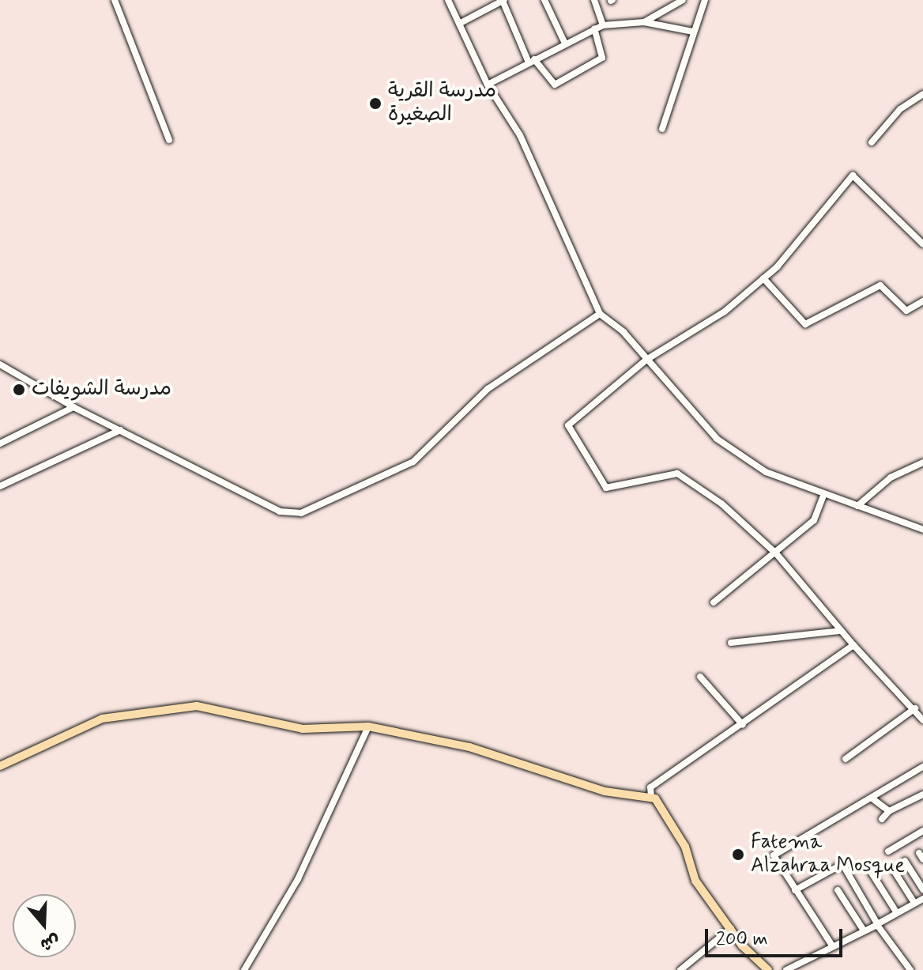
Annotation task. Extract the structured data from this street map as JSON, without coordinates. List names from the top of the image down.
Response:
{
  "places": ["مدرسة القرية الصغيرة", "مدرسة الشويفات", "Fatema Alzahraa Mosque"],
  "scale_bar": "200 m",
  "north": "bottom"
}
